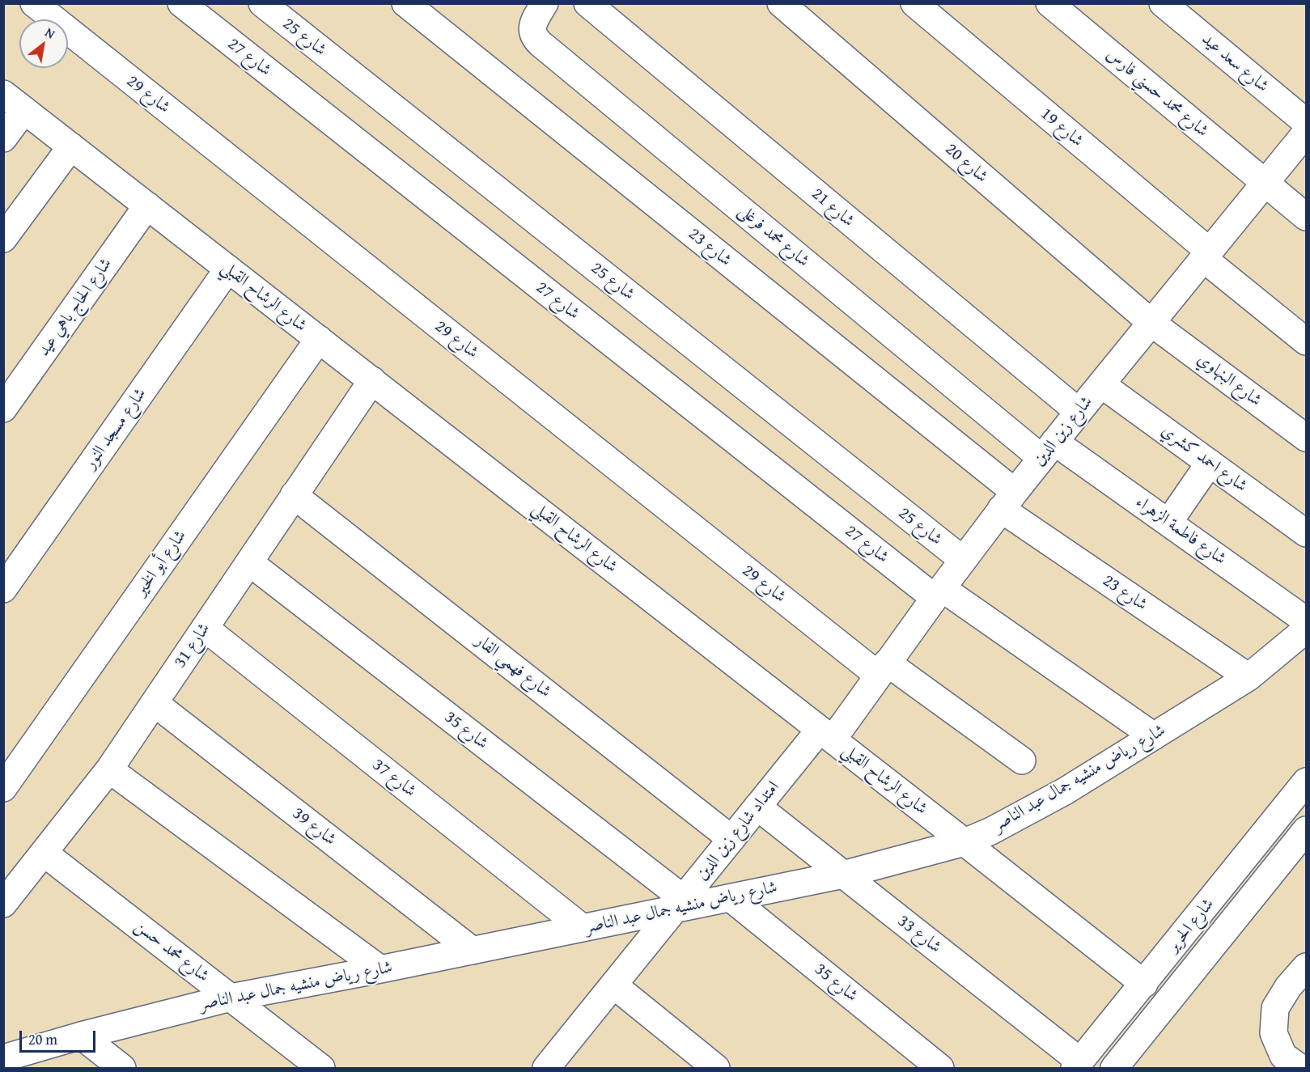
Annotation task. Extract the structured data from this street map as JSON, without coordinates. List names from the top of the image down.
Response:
{
  "streets": {
    "street": [
      "شارع 25",
      "شارع 27",
      "شارع سعد عيد",
      "شارع محمد حسني فارس",
      "شارع 29",
      "شارع 19",
      "شارع 20",
      "شارع 21",
      "شارع محمد فرغلى",
      "شارع 23",
      "شارع الرشاح القبلي",
      "شارع الحاج باهي عيد",
      "شارع البنهاوي",
      "شارع مسجد النور",
      "شارع زين الدين",
      "شارع احمد كشري",
      "شارع فاطمة الزهراء",
      "شارع أبو الخير",
      "شارع 31",
      "شارع فهمي الفار",
      "شارع 35",
      "شارع 37",
      "شارع رياض منشيه جمال عبد الناصر",
      "شارع 39",
      "امتداد شارع زين الدين",
      "شارع الحرير",
      "شارع 33",
      "شارع محمد حسن"
    ]
  },
  "crossings": [
    ["شارع 25", "شارع زين الدين"],
    ["شارع 27", "شارع زين الدين"],
    ["شارع 27", "شارع رياض منشيه جمال عبد الناصر"],
    ["شارع محمد حسني فارس", "شارع زين الدين"],
    ["شارع 29", "شارع زين الدين"],
    ["شارع 19", "شارع زين الدين"],
    ["شارع 20", "شارع البنهاوي"],
    ["شارع 20", "شارع زين الدين"],
    ["شارع 21", "شارع زين الدين"],
    ["شارع محمد فرغلى", "شارع زين الدين"],
    ["شارع محمد فرغلى", "شارع فاطمة الزهراء"],
    ["شارع 23", "شارع زين الدين"],
    ["شارع 23", "شارع رياض منشيه جمال عبد الناصر"],
    ["شارع الرشاح القبلي", "شارع الحاج باهي عيد"],
    ["شارع الرشاح القبلي", "شارع مسجد النور"],
    ["شارع الرشاح القبلي", "شارع زين الدين"],
    ["شارع الرشاح القبلي", "شارع أبو الخير"],
    ["شارع الرشاح القبلي", "شارع 31"],
    ["شارع الرشاح القبلي", "شارع رياض منشيه جمال عبد الناصر"],
    ["شارع الرشاح القبلي", "امتداد شارع زين الدين"],
    ["شارع الرشاح القبلي", "شارع الحرير"],
    ["شارع البنهاوي", "شارع زين الدين"],
    ["شارع زين الدين", "شارع احمد كشري"],
    ["شارع زين الدين", "شارع فاطمة الزهراء"],
    ["شارع زين الدين", "امتداد شارع زين الدين"],
    ["شارع 31", "شارع فهمي الفار"],
    ["شارع 31", "شارع 35"],
    ["شارع 31", "شارع 37"],
    ["شارع 31", "شارع 39"],
    ["شارع 31", "شارع محمد حسن"],
    ["شارع فهمي الفار", "امتداد شارع زين الدين"],
    ["شارع 35", "شارع رياض منشيه جمال عبد الناصر"],
    ["شارع 35", "امتداد شارع زين الدين"],
    ["شارع 37", "شارع رياض منشيه جمال عبد الناصر"],
    ["شارع رياض منشيه جمال عبد الناصر", "شارع 39"],
    ["شارع رياض منشيه جمال عبد الناصر", "امتداد شارع زين الدين"],
    ["شارع رياض منشيه جمال عبد الناصر", "شارع 33"],
    ["شارع رياض منشيه جمال عبد الناصر", "شارع محمد حسن"],
    ["امتداد شارع زين الدين", "شارع 33"],
    ["شارع الحرير", "شارع 33"]
  ],
  "scale_bar": "20 m",
  "north": "top right"
}
